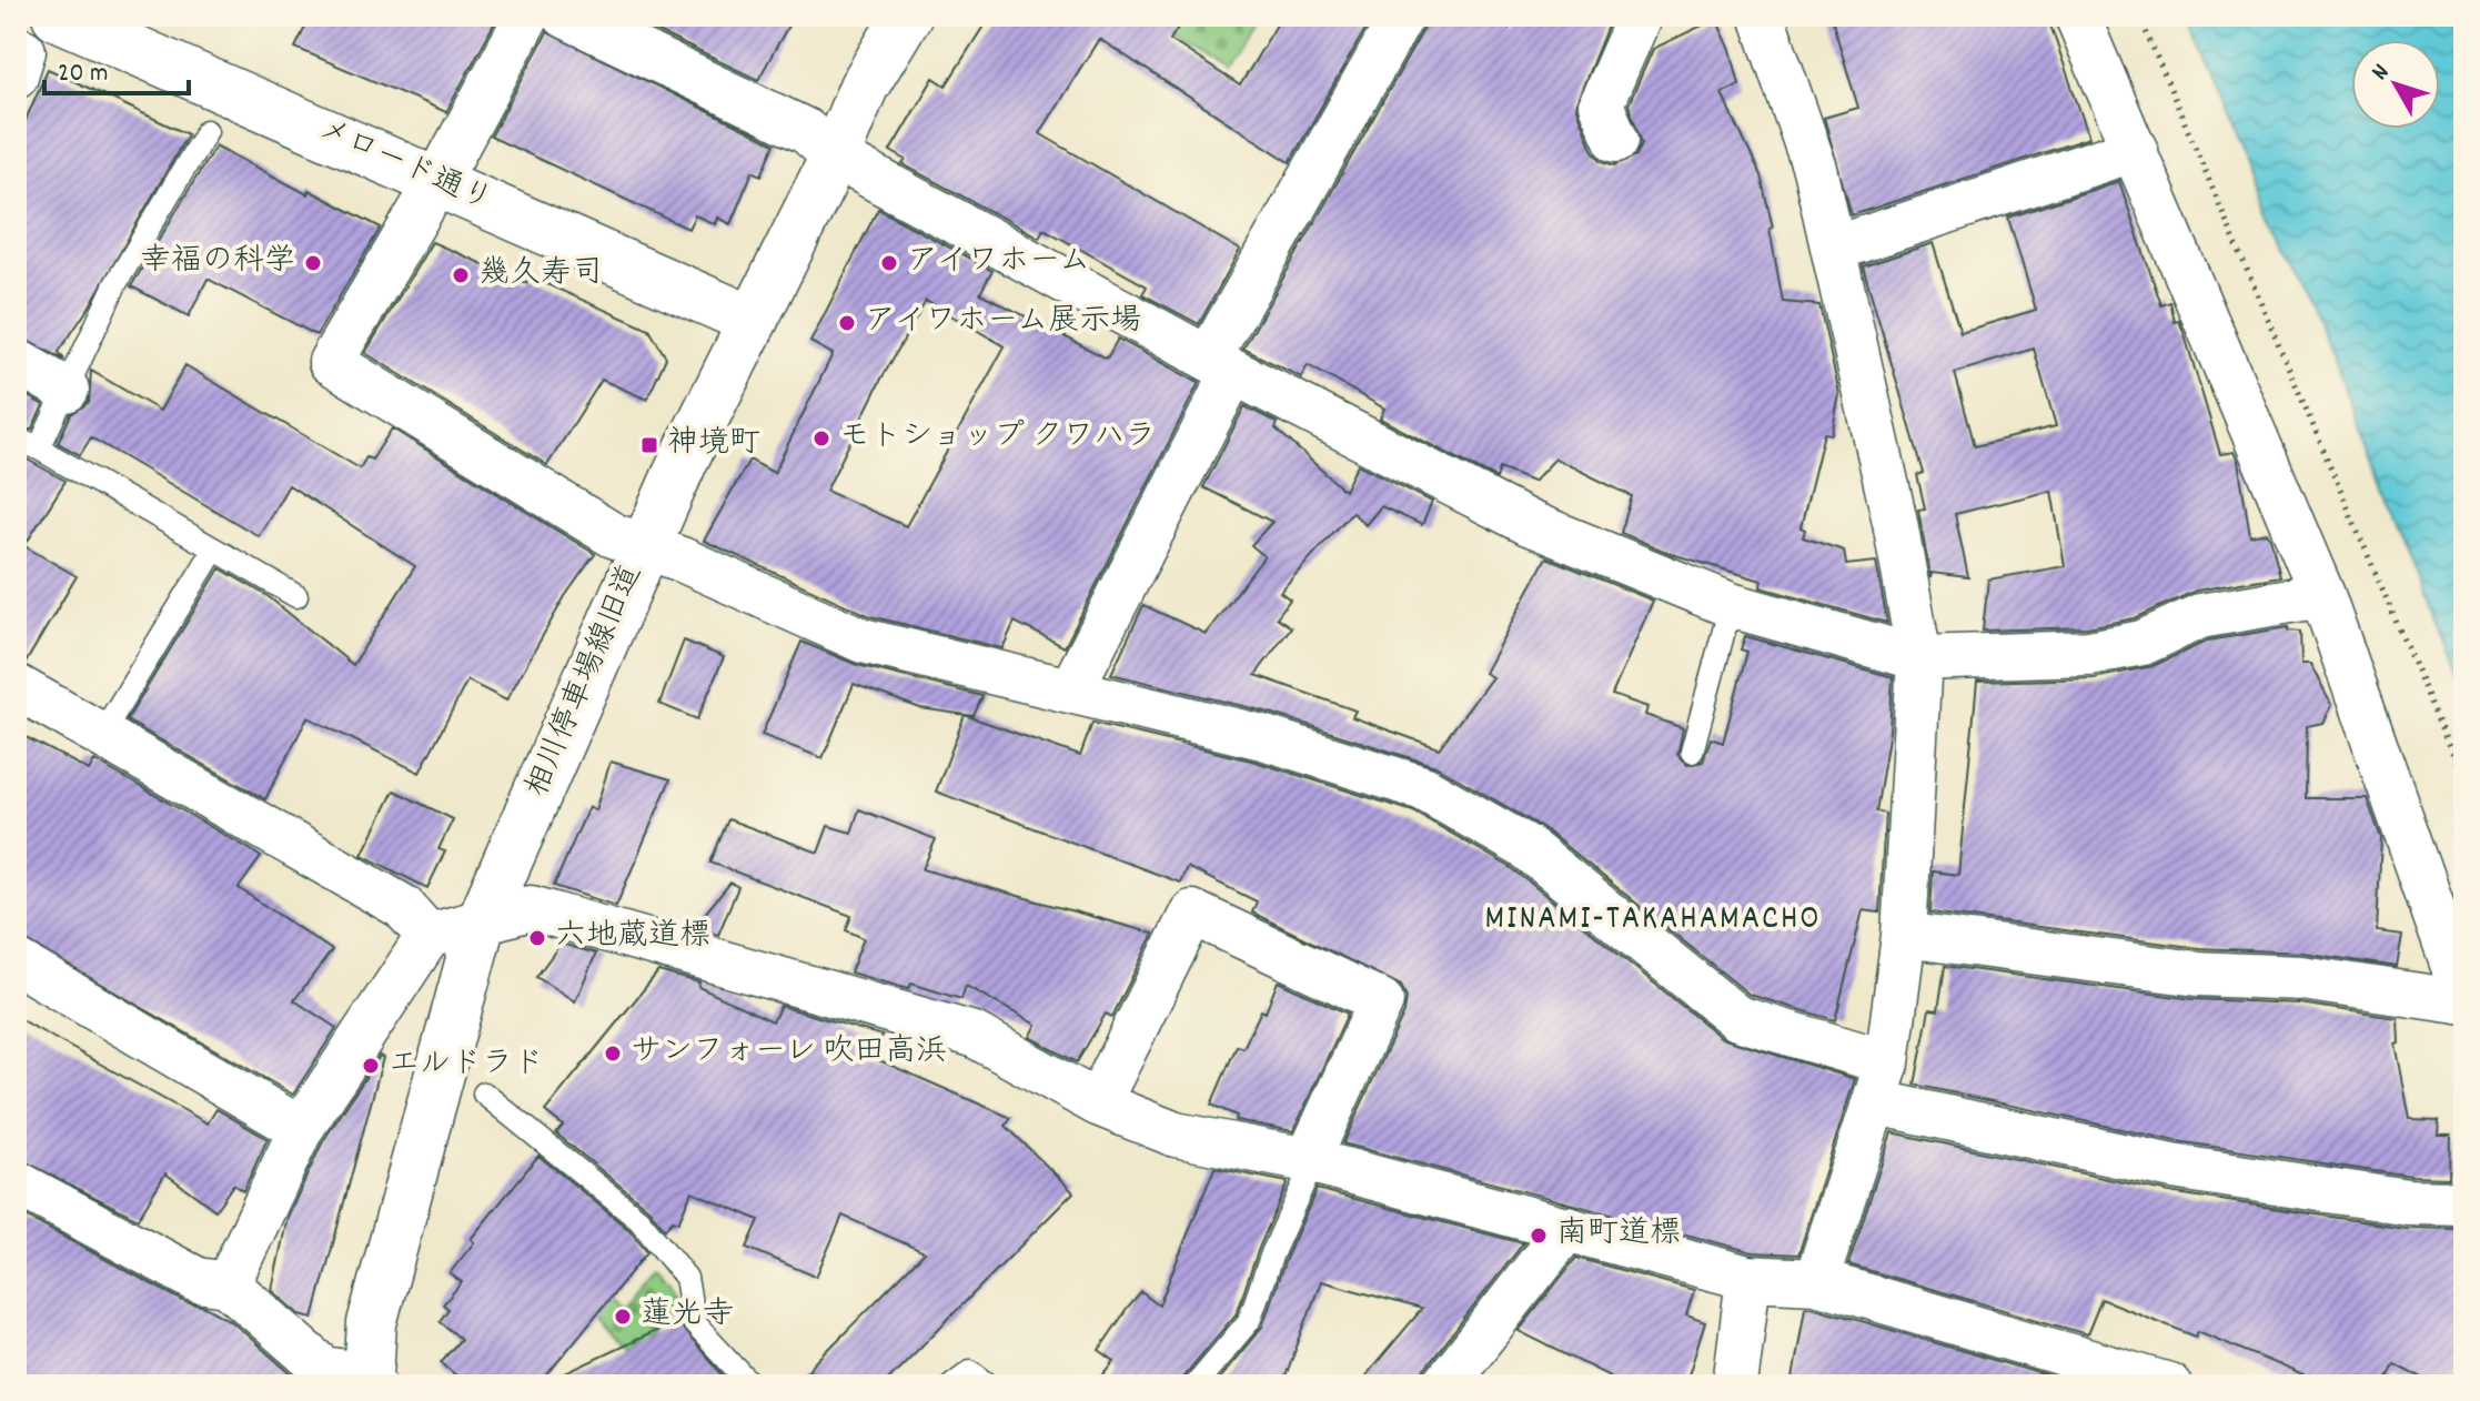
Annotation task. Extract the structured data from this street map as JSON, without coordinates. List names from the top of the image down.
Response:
{
  "streets": {
    "street": ["メロード通り", "相川停車場線旧道"]
  },
  "crossings": [
    ["メロード通り", "相川停車場線旧道"]
  ],
  "districts": ["MINAMI-TAKAHAMACHO"],
  "places": {
    "other": [
      "幸福の科学",
      "アイワホーム",
      "幾久寿司",
      "アイワホーム展示場",
      "モトショップ クワハラ",
      "六地蔵道標",
      "サンフォーレ 吹田高浜",
      "エルドラド",
      "南町道標",
      "蓮光寺"
    ],
    "transit": ["神境町"]
  },
  "scale_bar": "20 m",
  "north": "top left"
}
